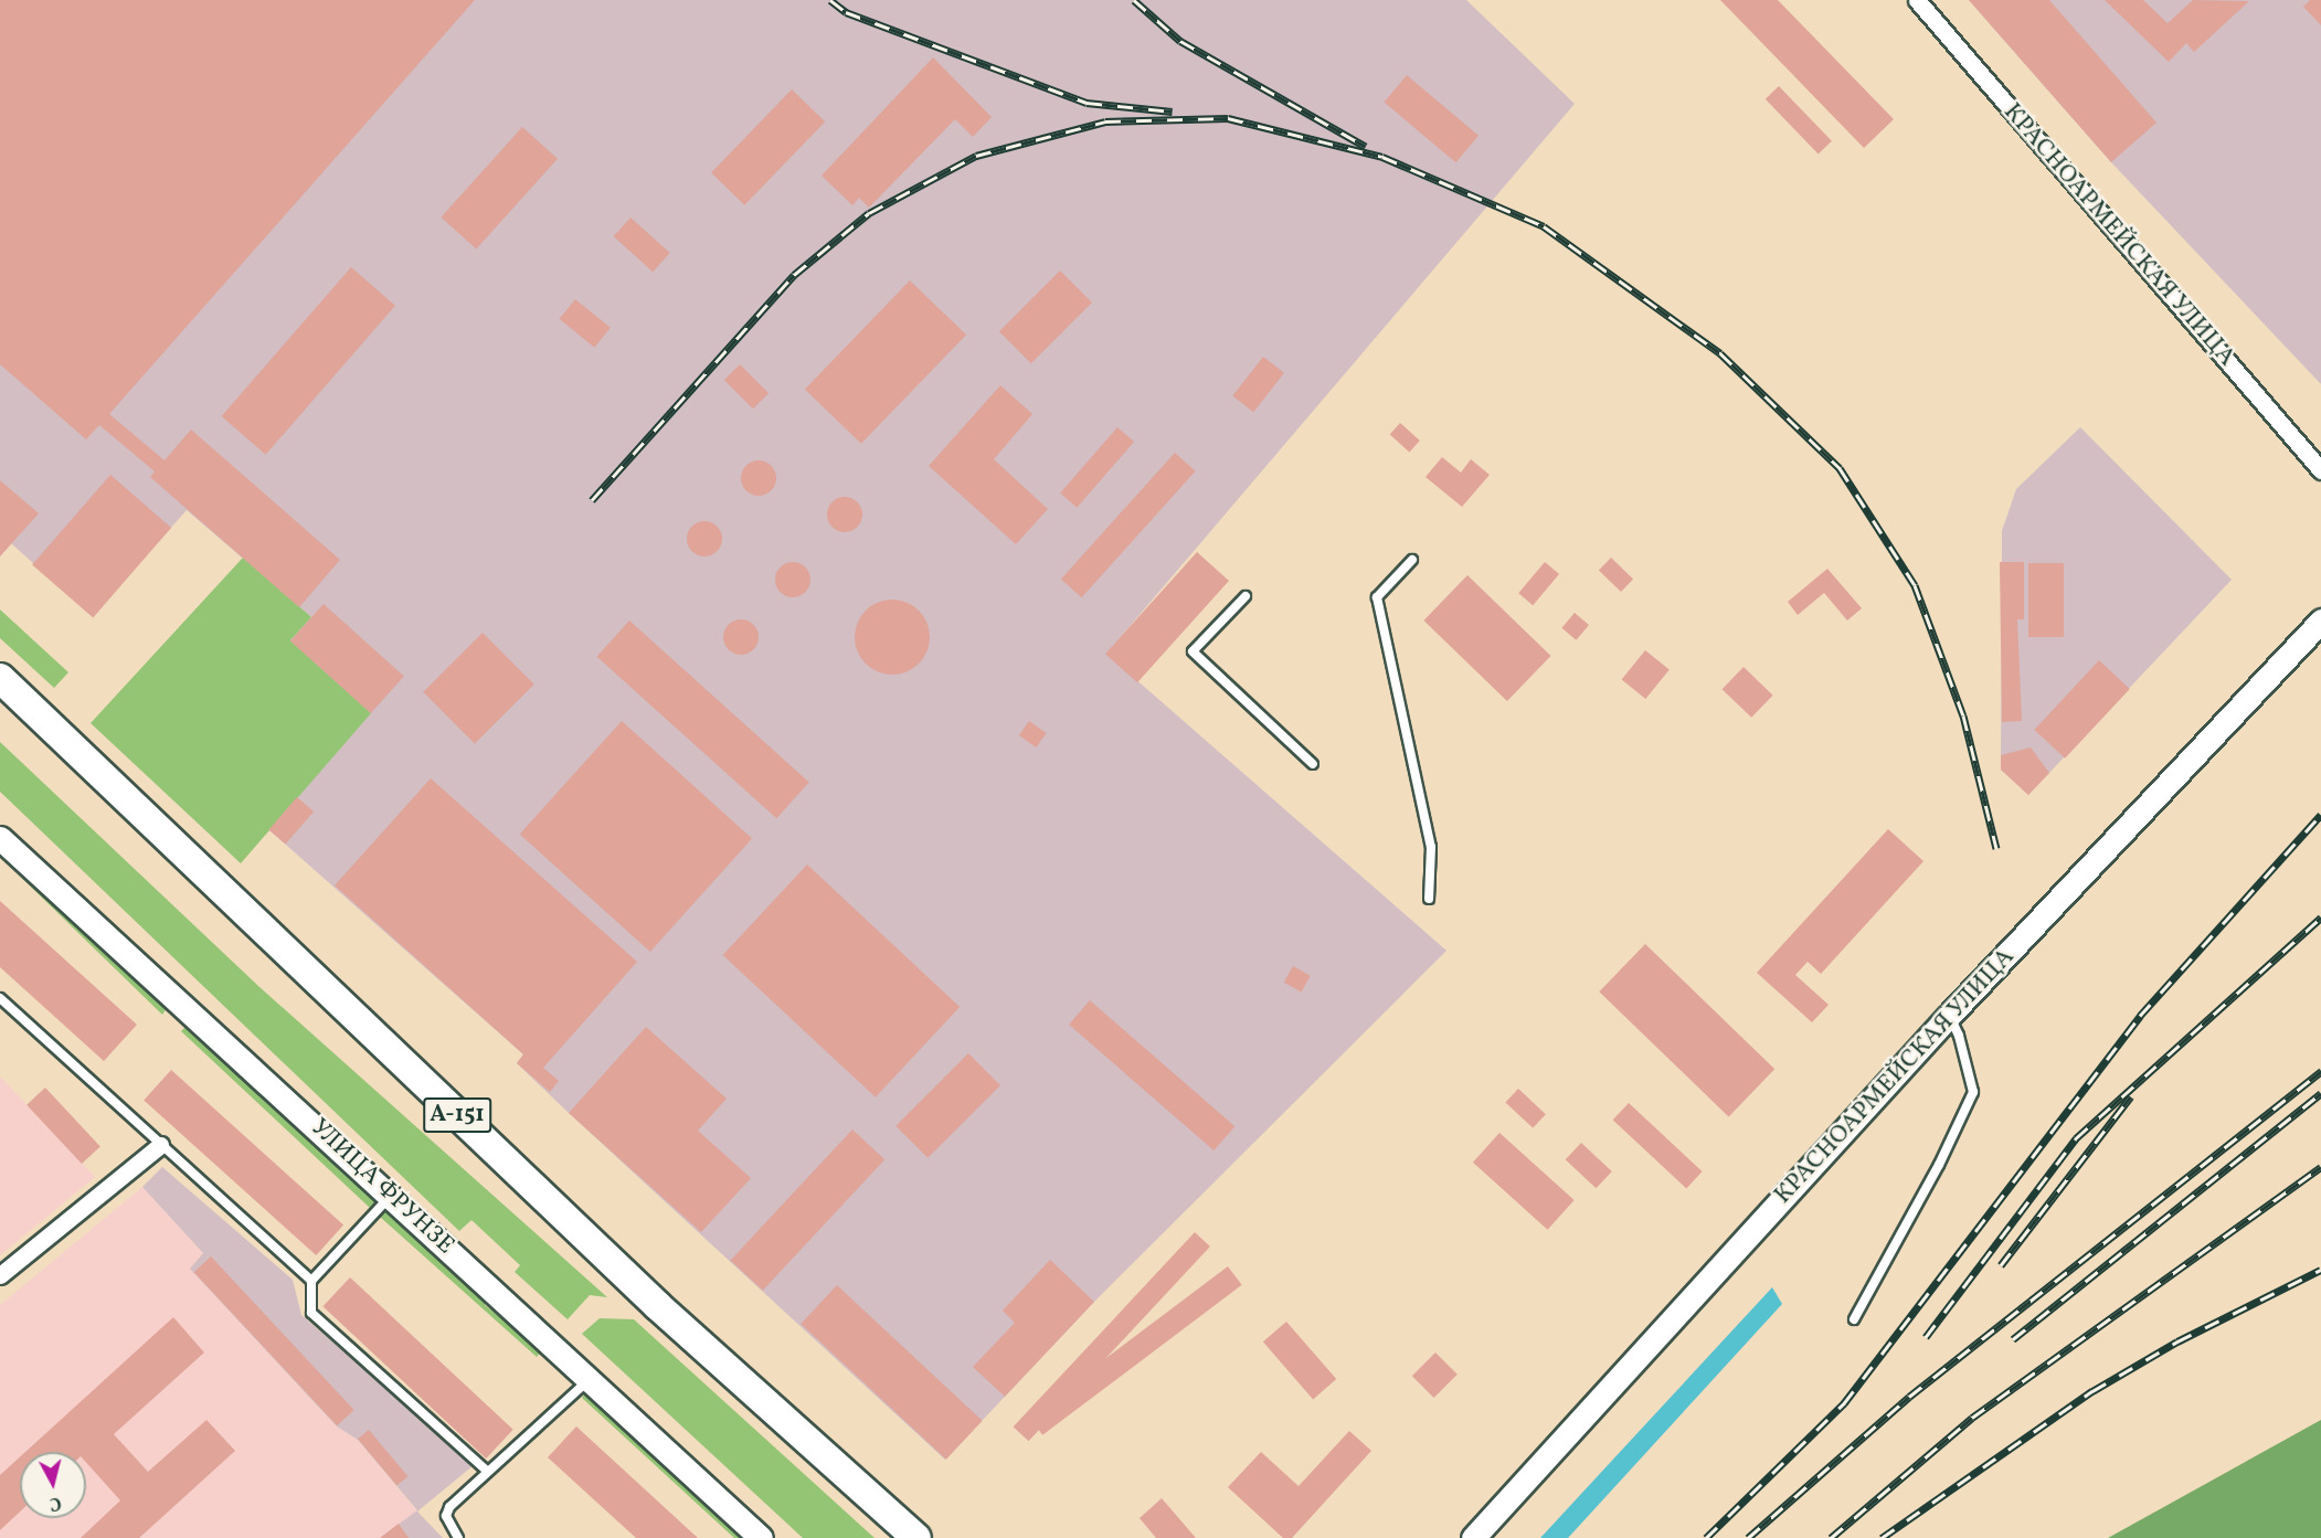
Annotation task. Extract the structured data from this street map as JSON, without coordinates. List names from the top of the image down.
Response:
{
  "streets": {
    "highway": ["А-151"],
    "main road": ["КРАСНОАРМЕЙСКАЯ УЛИЦА", "УЛИЦА ФРУНЗЕ"]
  },
  "north": "bottom"
}
